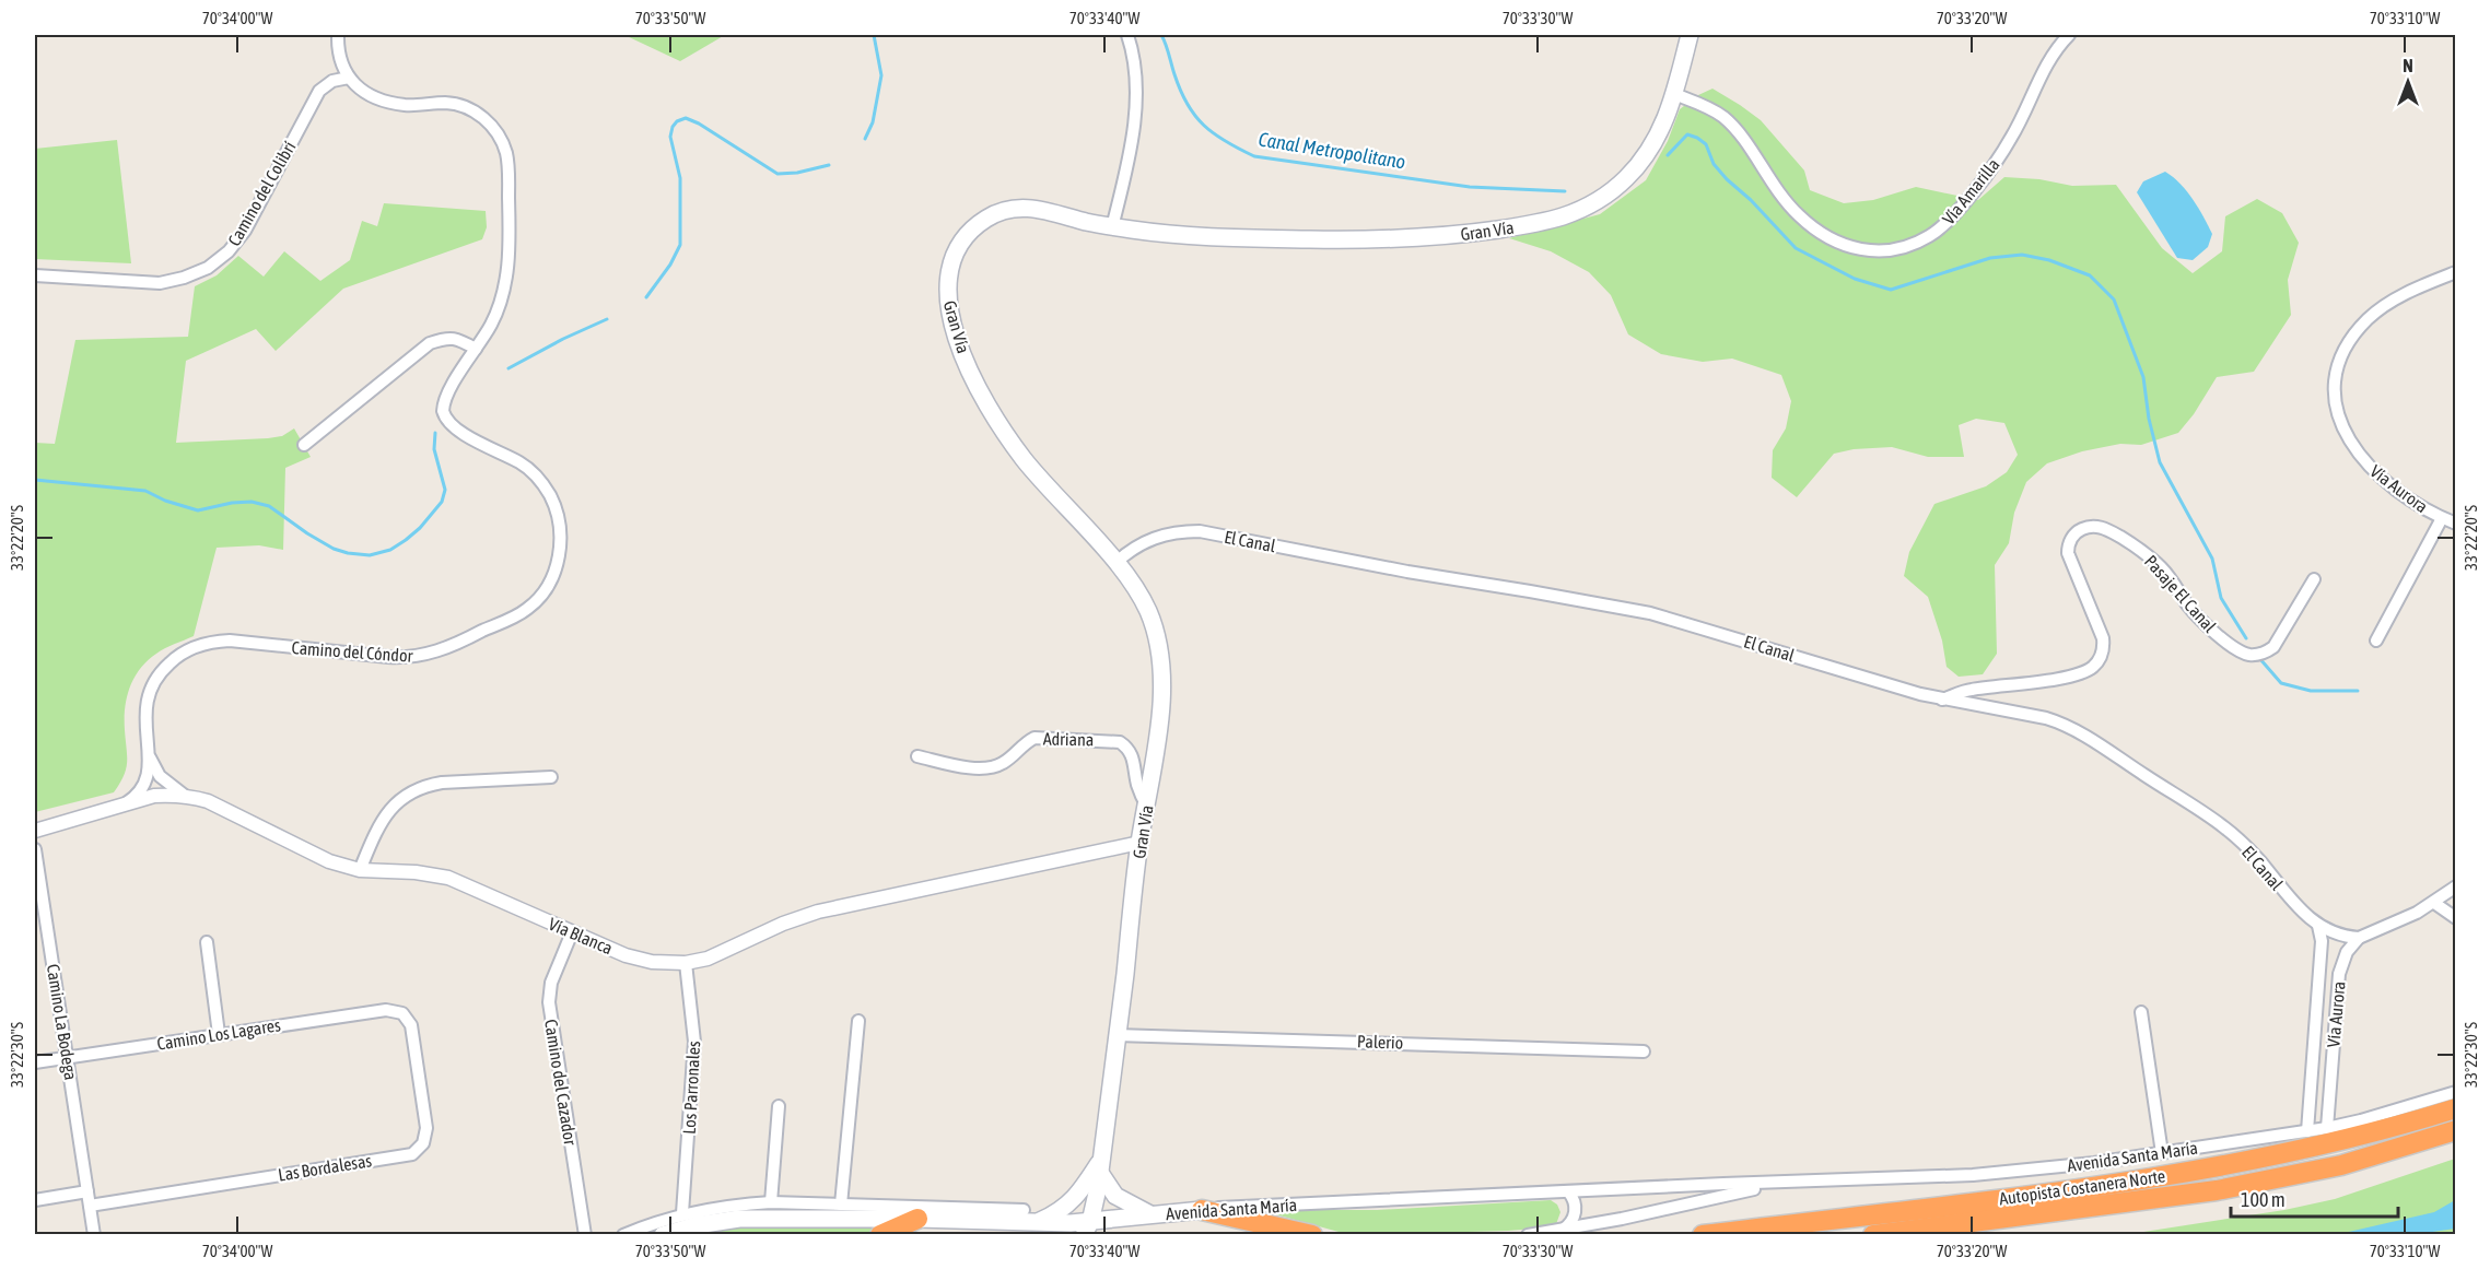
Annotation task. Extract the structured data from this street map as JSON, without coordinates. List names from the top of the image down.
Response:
{
  "streets": {
    "highway": ["Autopista Costanera Norte"],
    "main road": ["Gran Vía", "Avenida Santa María"],
    "street": [
      "Vía Amarilla",
      "Camino del Colibrí",
      "Vía Aurora",
      "El Canal",
      "Pasaje El Canal",
      "Camino del Cóndor",
      "Adriana",
      "Vía Blanca",
      "Camino La Bodega",
      "Camino Los Lagares",
      "Palerio",
      "Camino del Cazador",
      "Los Parronales",
      "Las Bordalesas"
    ]
  },
  "crossings": [
    ["Vía Amarilla", "Gran Vía"],
    ["Camino del Colibrí", "Camino del Cóndor"],
    ["Gran Vía", "El Canal"],
    ["Gran Vía", "Adriana"],
    ["Gran Vía", "Vía Blanca"],
    ["Gran Vía", "Palerio"],
    ["Gran Vía", "Avenida Santa María"],
    ["Vía Aurora", "El Canal"],
    ["Vía Aurora", "Avenida Santa María"],
    ["El Canal", "Pasaje El Canal"],
    ["Camino del Cóndor", "Vía Blanca"],
    ["Vía Blanca", "Camino del Cazador"],
    ["Vía Blanca", "Los Parronales"],
    ["Camino La Bodega", "Camino Los Lagares"],
    ["Camino La Bodega", "Las Bordalesas"],
    ["Camino Los Lagares", "Las Bordalesas"]
  ],
  "water": ["Canal Metropolitano"],
  "scale_bar": "100 m",
  "north": "top",
  "coordinates": [
    "70°34'00\"W",
    "70°33'50\"W",
    "70°33'40\"W",
    "70°33'30\"W",
    "70°33'20\"W",
    "70°33'10\"W",
    "33°22'20\"S",
    "33°22'30\"S"
  ]
}
